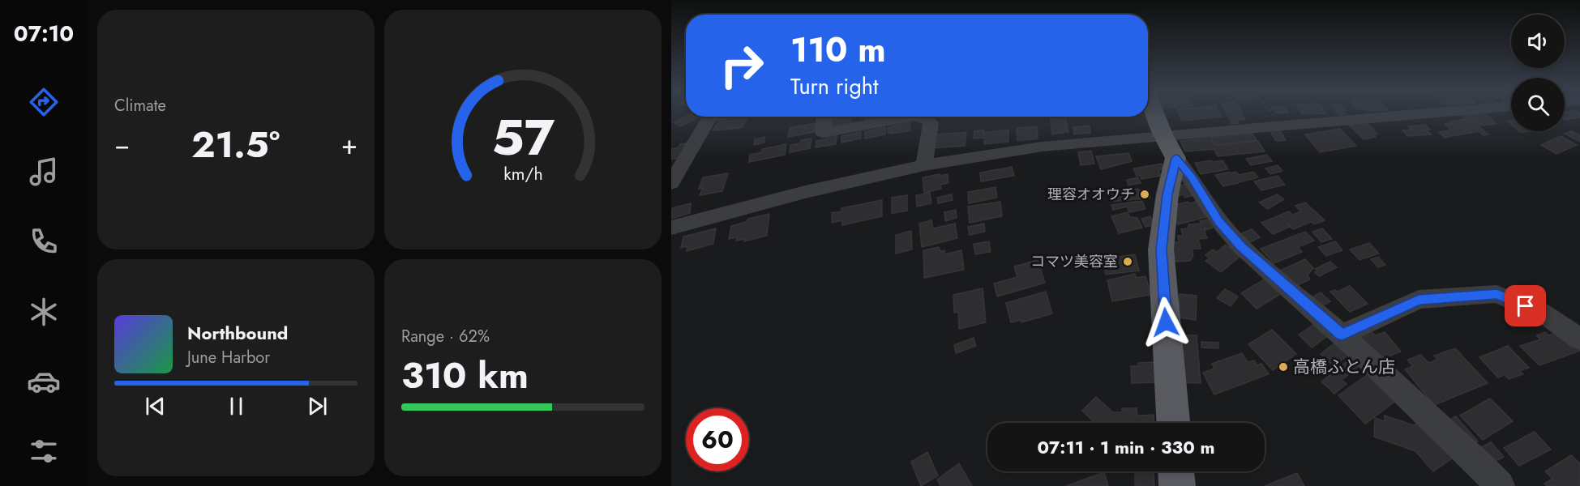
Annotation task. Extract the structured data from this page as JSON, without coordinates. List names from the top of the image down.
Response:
{
  "places": ["理容オオウチ", "コマツ美容室", "高橋ふとん店"],
  "page": {
    "tabs": "07:10",
    "tile": [
      "Climate",
      ["Range · 62%", "310 km"]
    ],
    "turn": ["110 m", "Turn right"],
    "heat": ["−", "21.5°", "+"],
    "song": ["Northbound", "June Harbor"],
    "limit": "60",
    "trip": "07:11 · 1 min · 330 m",
    "gauge": ["57", "km/h"]
  }
}
